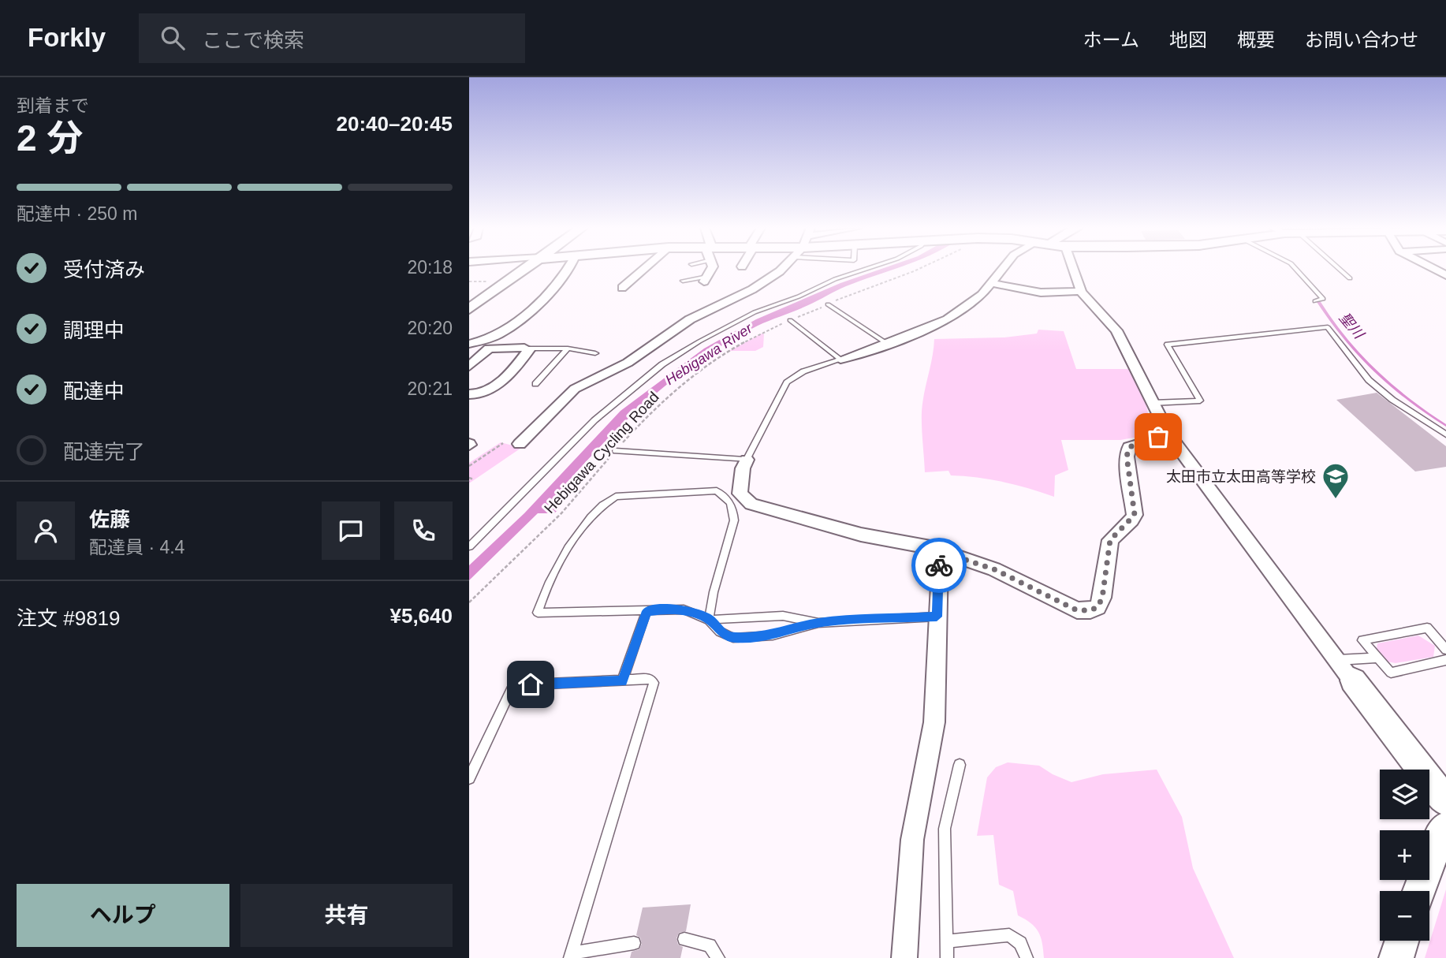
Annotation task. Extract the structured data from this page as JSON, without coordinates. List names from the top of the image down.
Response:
{
  "streets": {
    "path": ["Hebigawa Cycling Road"]
  },
  "water": ["聖川", "Hebigawa River"],
  "places": {
    "school or university": ["太田市立太田高等学校"]
  },
  "page": {
    "header": "Forkly",
    "search": "ここで検索",
    "nav": [
      "ホーム",
      "地図",
      "概要",
      "お問い合わせ"
    ],
    "heading": ["2 分", "到着まで", "20:40–20:45"],
    "panel": [
      "佐藤",
      "配達員 · 4.4",
      "注文 #9819",
      "¥5,640"
    ],
    "bar": "配達中 · 250 m",
    "list": [
      ["受付済み", "20:18"],
      ["調理中", "20:20"],
      ["配達中", "20:21"],
      "配達完了"
    ],
    "map_buttons": ["+", "−"],
    "buttons": ["ヘルプ", "共有"]
  }
}
